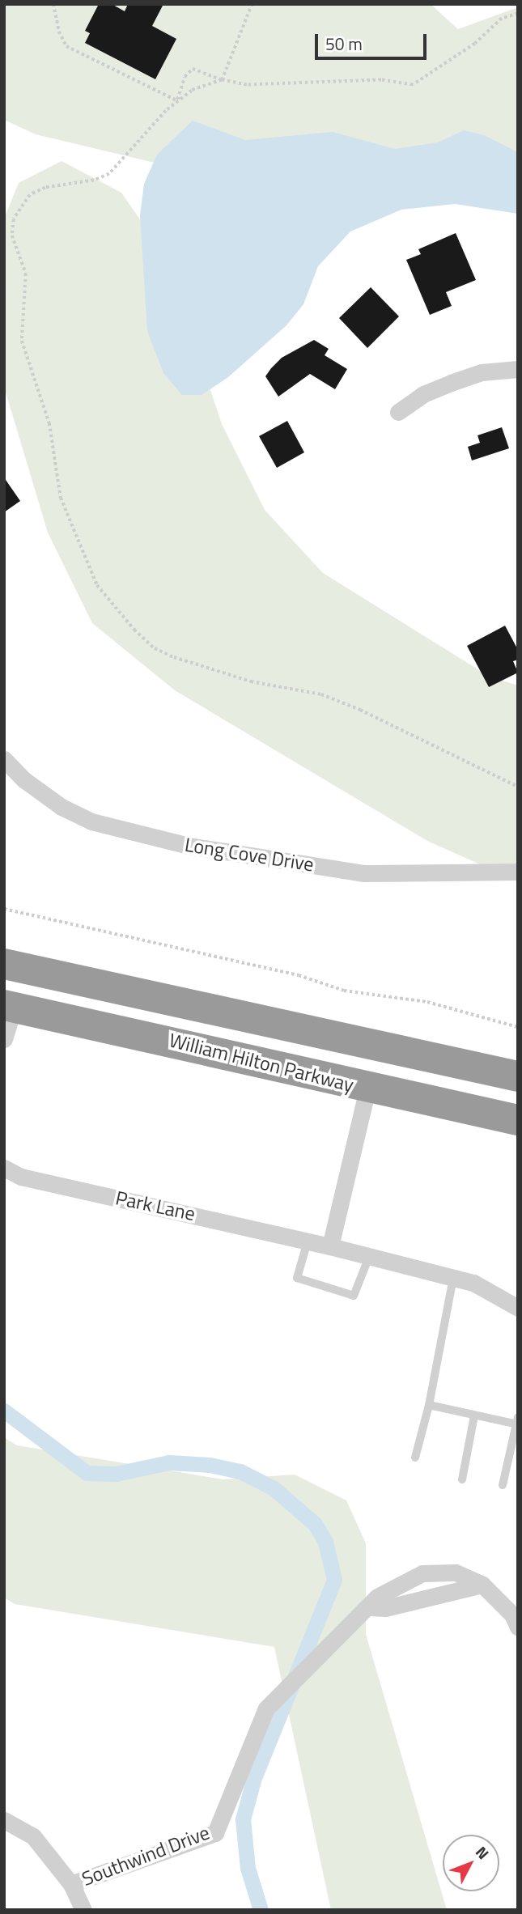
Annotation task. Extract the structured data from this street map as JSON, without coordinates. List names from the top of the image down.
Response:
{
  "streets": {
    "highway": ["William Hilton Parkway"],
    "street": ["Long Cove Drive", "Park Lane", "Southwind Drive"]
  },
  "scale_bar": "50 m",
  "north": "top right"
}
